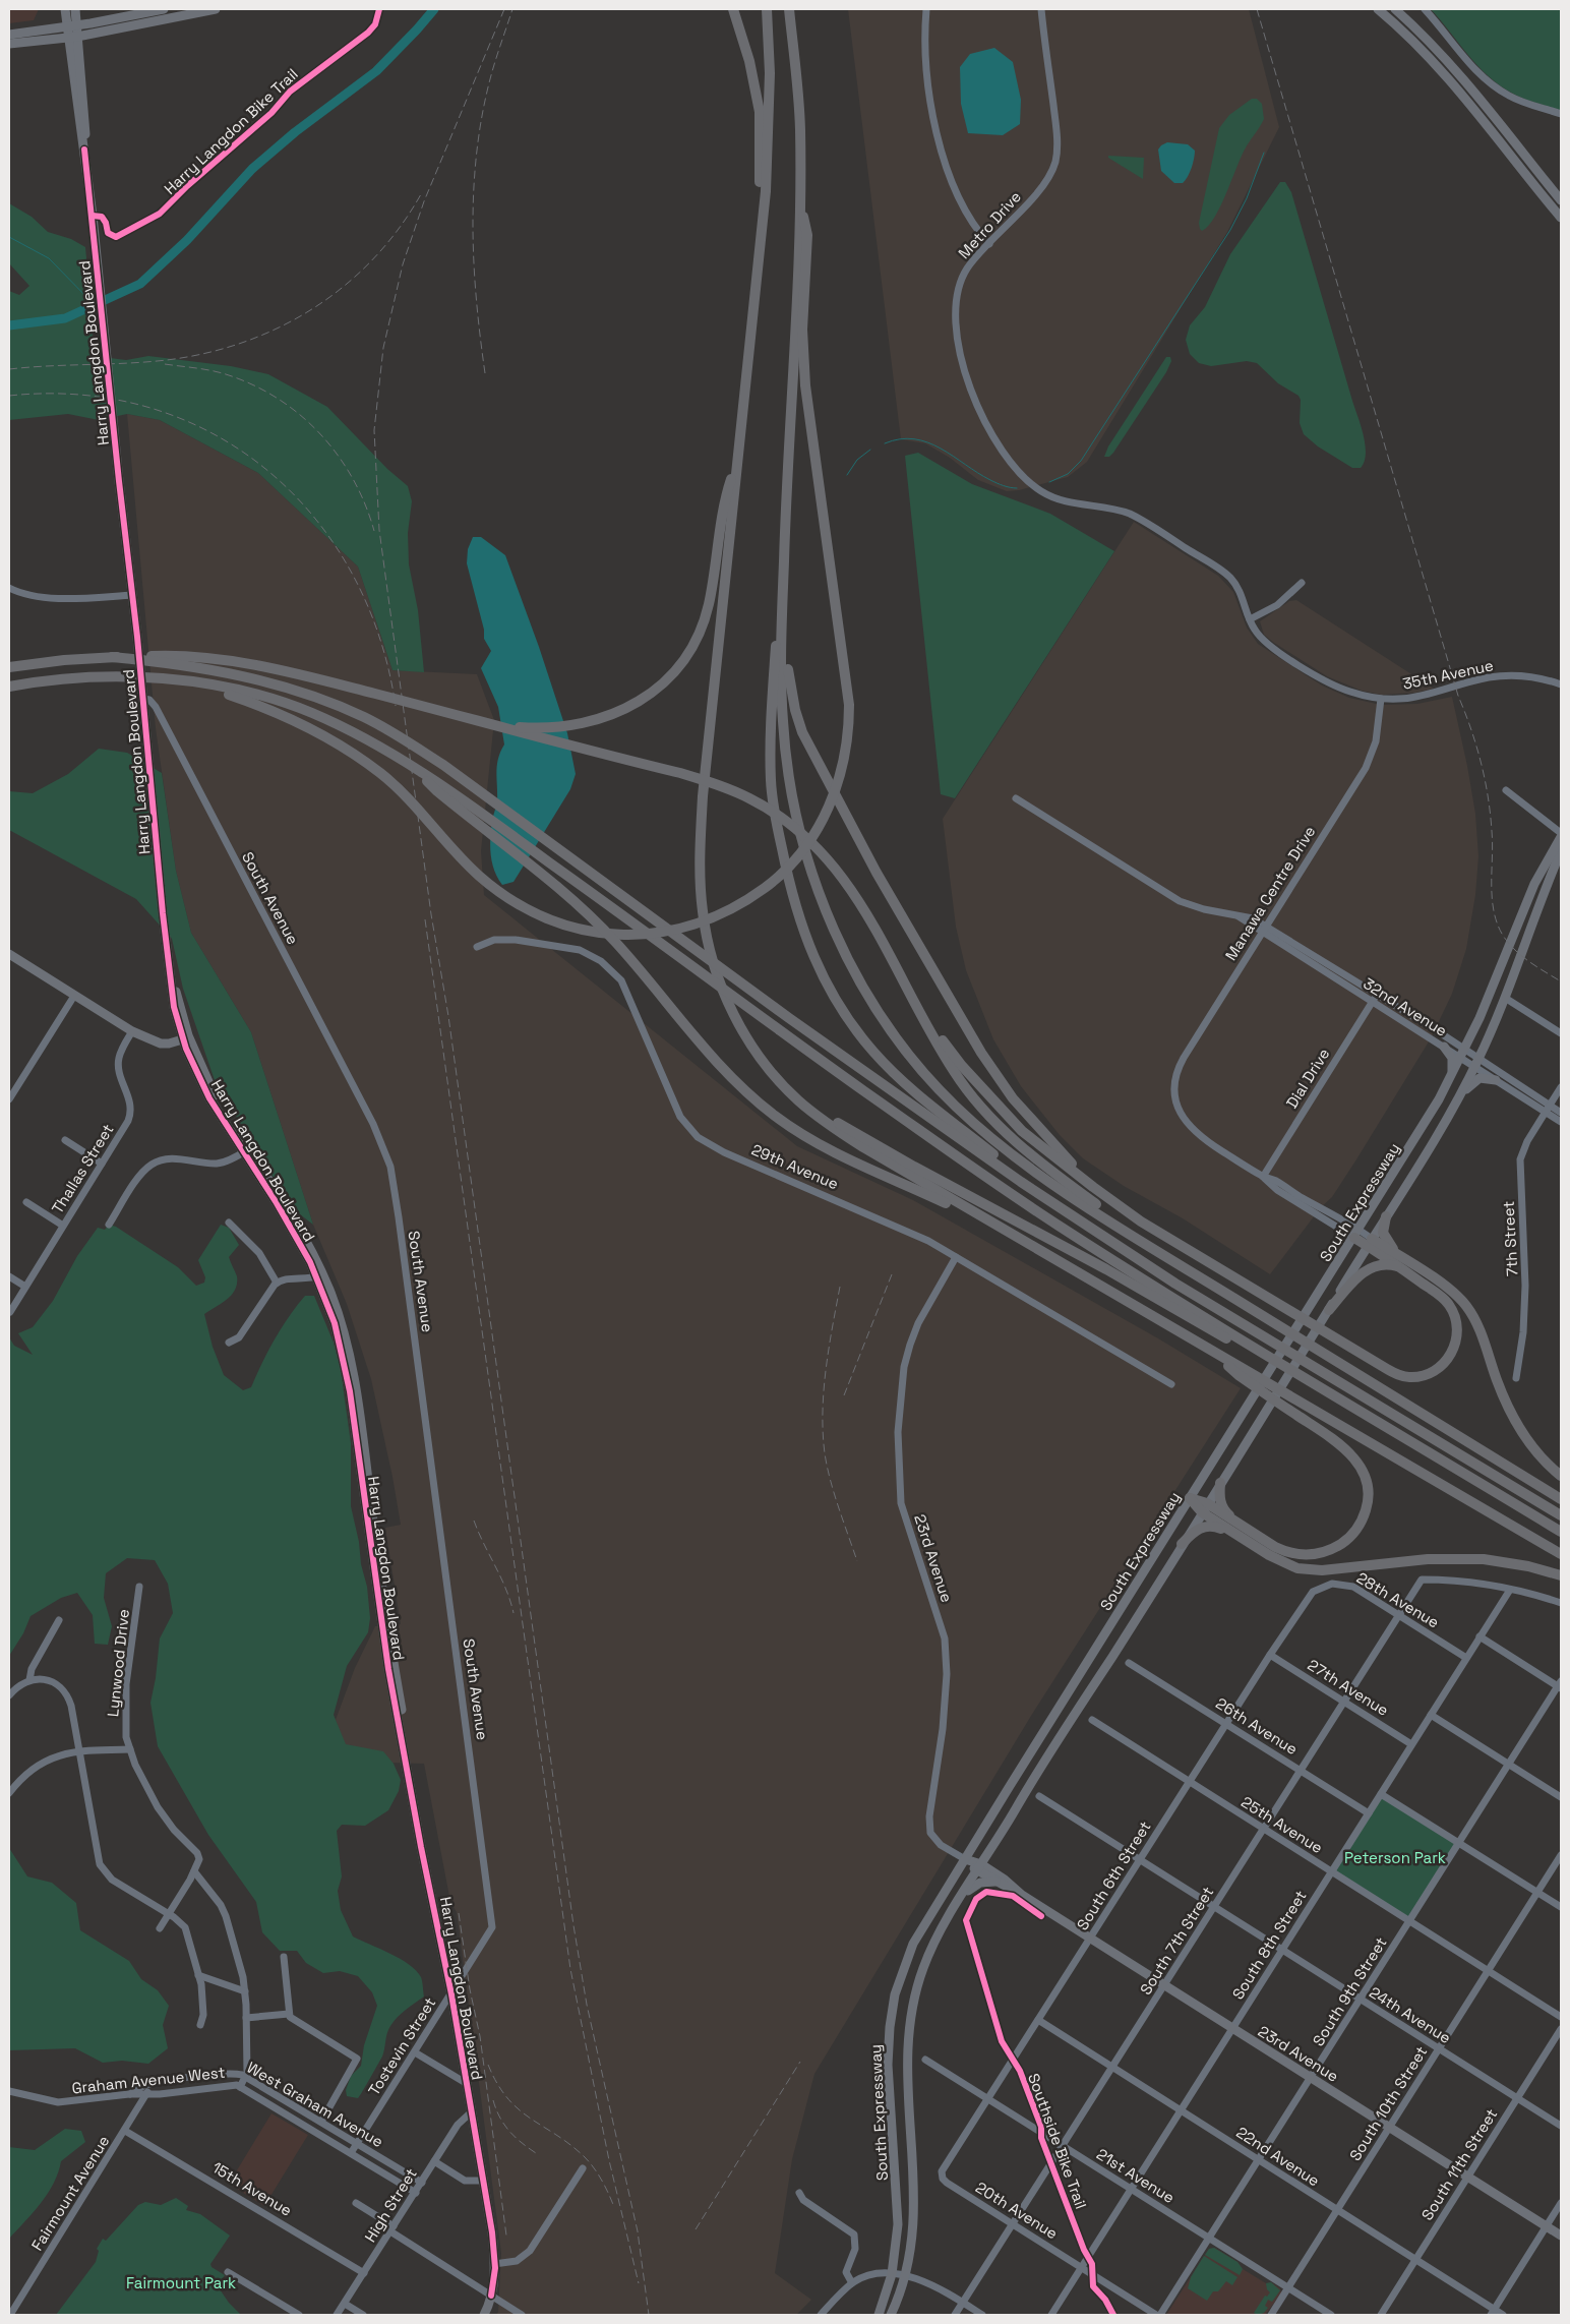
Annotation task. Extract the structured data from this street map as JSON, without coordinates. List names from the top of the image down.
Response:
{
  "streets": {
    "main road": ["Harry Langdon Boulevard", "South Expressway", "23rd Avenue"],
    "street": [
      "Metro Drive",
      "35th Avenue",
      "Manawa Centre Drive",
      "South Avenue",
      "32nd Avenue",
      "Dial Drive",
      "29th Avenue",
      "Thallas Street",
      "7th Street",
      "28th Avenue",
      "Lynwood Drive",
      "27th Avenue",
      "26th Avenue",
      "25th Avenue",
      "South 6th Street",
      "South 7th Street",
      "South 8th Street",
      "South 9th Street",
      "24th Avenue",
      "Tostevin Street",
      "Graham Avenue West",
      "South 10th Street",
      "West Graham Avenue",
      "22nd Avenue",
      "South 11th Street",
      "21st Avenue",
      "15th Avenue",
      "Fairmount Avenue",
      "High Street",
      "20th Avenue"
    ],
    "cycle path": ["Harry Langdon Bike Trail", "Southside Bike Trail"]
  },
  "crossings": [
    ["Metro Drive", "35th Avenue"],
    ["Harry Langdon Boulevard", "South Avenue"],
    ["Harry Langdon Boulevard", "Tostevin Street"],
    ["Harry Langdon Boulevard", "High Street"],
    ["35th Avenue", "Manawa Centre Drive"],
    ["Manawa Centre Drive", "32nd Avenue"],
    ["Manawa Centre Drive", "Dial Drive"],
    ["South Avenue", "Tostevin Street"],
    ["32nd Avenue", "Dial Drive"],
    ["32nd Avenue", "South Expressway"],
    ["32nd Avenue", "7th Street"],
    ["29th Avenue", "23rd Avenue"],
    ["South Expressway", "23rd Avenue"],
    ["23rd Avenue", "South 6th Street"],
    ["23rd Avenue", "South 7th Street"],
    ["23rd Avenue", "South 8th Street"],
    ["23rd Avenue", "South 9th Street"],
    ["23rd Avenue", "South 10th Street"],
    ["23rd Avenue", "South 11th Street"],
    ["28th Avenue", "South 6th Street"],
    ["28th Avenue", "South 7th Street"],
    ["28th Avenue", "South 8th Street"],
    ["27th Avenue", "South 6th Street"],
    ["27th Avenue", "South 7th Street"],
    ["27th Avenue", "South 8th Street"],
    ["26th Avenue", "South 6th Street"],
    ["26th Avenue", "South 7th Street"],
    ["26th Avenue", "South 8th Street"],
    ["25th Avenue", "South 6th Street"],
    ["25th Avenue", "South 7th Street"],
    ["25th Avenue", "South 8th Street"],
    ["25th Avenue", "South 9th Street"],
    ["25th Avenue", "South 10th Street"],
    ["South 6th Street", "24th Avenue"],
    ["South 6th Street", "22nd Avenue"],
    ["South 6th Street", "21st Avenue"],
    ["South 6th Street", "20th Avenue"],
    ["South 7th Street", "South 8th Street"],
    ["South 7th Street", "24th Avenue"],
    ["South 7th Street", "22nd Avenue"],
    ["South 7th Street", "21st Avenue"],
    ["South 7th Street", "20th Avenue"],
    ["South 8th Street", "24th Avenue"],
    ["South 8th Street", "22nd Avenue"],
    ["South 8th Street", "21st Avenue"],
    ["South 8th Street", "20th Avenue"],
    ["South 9th Street", "24th Avenue"],
    ["South 9th Street", "22nd Avenue"],
    ["South 9th Street", "21st Avenue"],
    ["24th Avenue", "South 10th Street"],
    ["24th Avenue", "South 11th Street"],
    ["Tostevin Street", "Graham Avenue West"],
    ["Tostevin Street", "West Graham Avenue"],
    ["Graham Avenue West", "West Graham Avenue"],
    ["Graham Avenue West", "Fairmount Avenue"],
    ["Graham Avenue West", "High Street"],
    ["South 10th Street", "22nd Avenue"],
    ["South 10th Street", "21st Avenue"],
    ["West Graham Avenue", "Fairmount Avenue"],
    ["West Graham Avenue", "High Street"],
    ["22nd Avenue", "South 11th Street"],
    ["15th Avenue", "Fairmount Avenue"],
    ["15th Avenue", "High Street"]
  ],
  "parks": ["Peterson Park", "Fairmount Park"]
}
